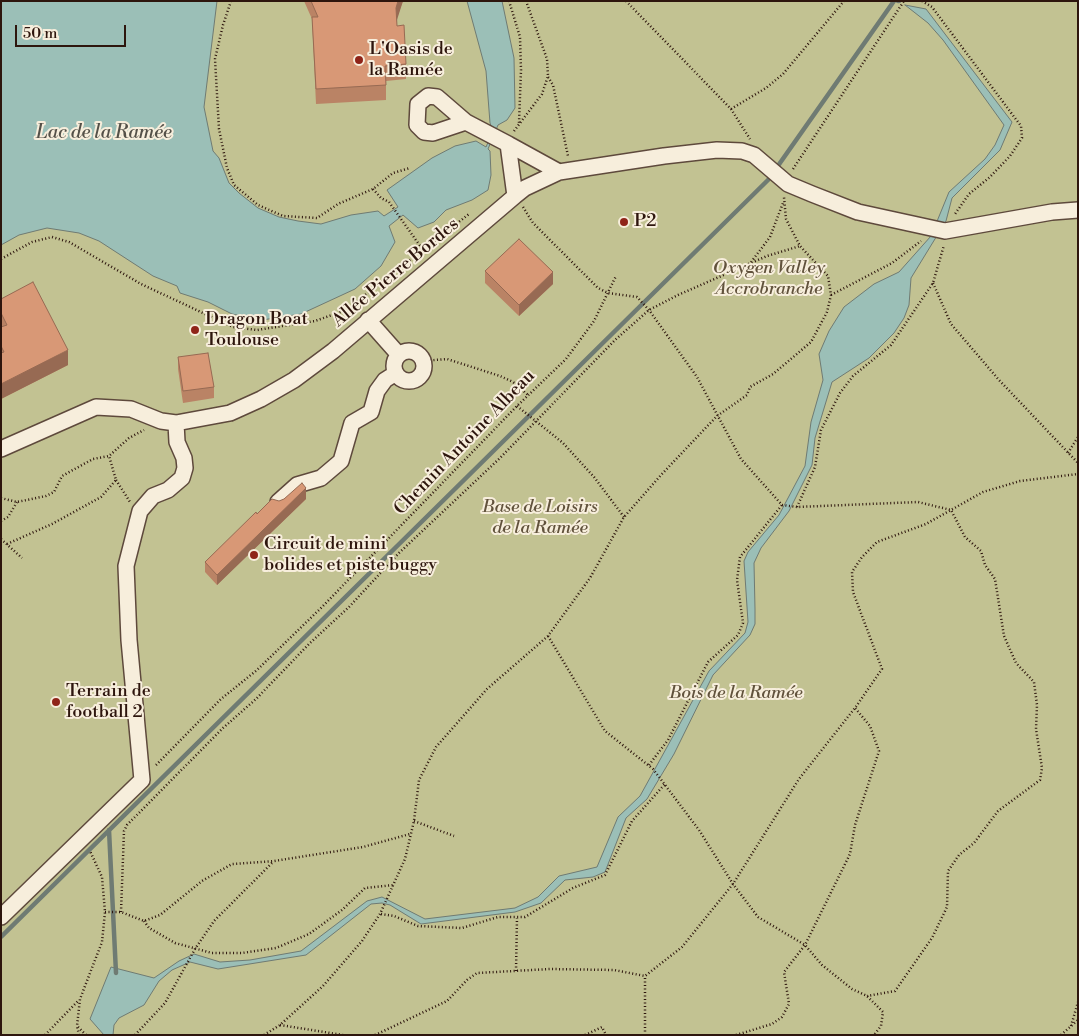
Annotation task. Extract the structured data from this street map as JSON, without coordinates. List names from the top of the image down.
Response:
{
  "streets": {
    "lane": ["Allée Pierre Bordes"],
    "path": ["Chemin Antoine Albeau"]
  },
  "water": ["Lac de la Ramée"],
  "parks": ["Oxygen Valley Accrobranche", "Base de Loisirs de la Ramée", "Bois de la Ramée"],
  "places": [
    "L'Oasis de la Ramée",
    "P2",
    "Dragon Boat Toulouse",
    "Circuit de mini bolides et piste buggy",
    "Terrain de football 2"
  ],
  "scale_bar": "50 m"
}
